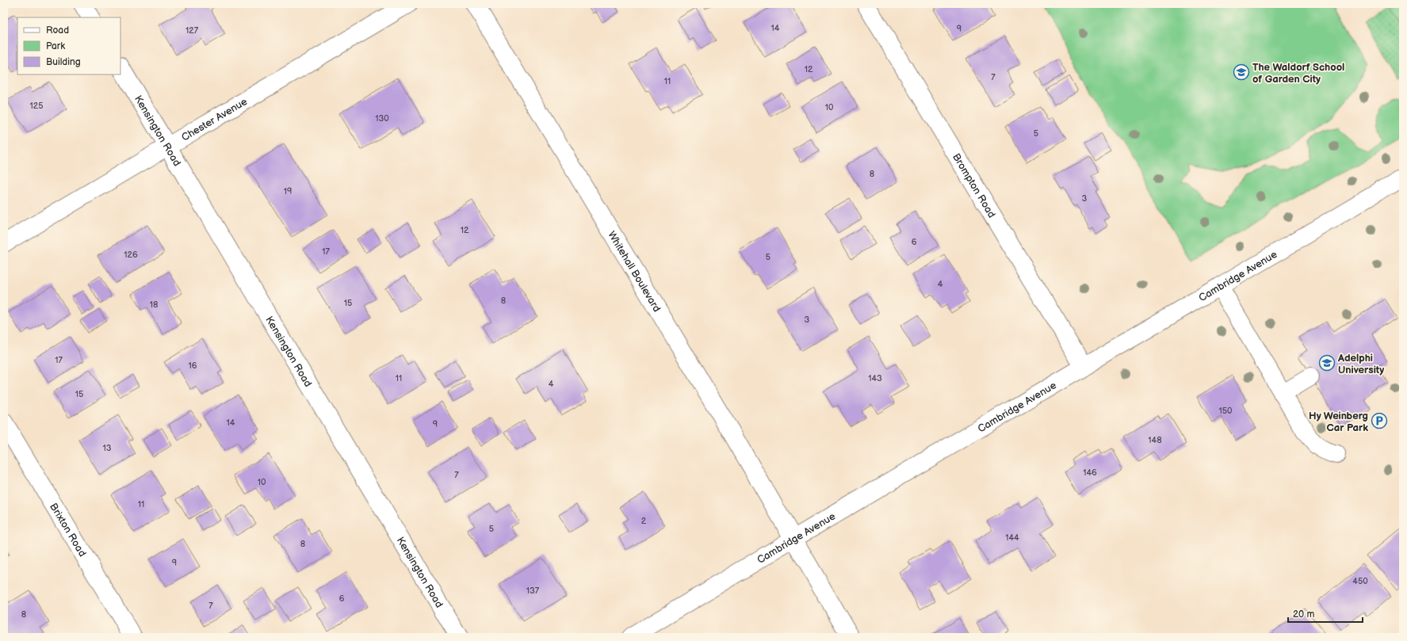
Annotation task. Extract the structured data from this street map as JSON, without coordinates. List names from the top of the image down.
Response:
{
  "streets": {
    "street": [
      "Chester Avenue",
      "Kensington Road",
      "Brompton Road",
      "Whitehall Boulevard",
      "Cambridge Avenue",
      "Brixton Road"
    ]
  },
  "crossings": [
    ["Chester Avenue", "Kensington Road"],
    ["Brompton Road", "Cambridge Avenue"],
    ["Whitehall Boulevard", "Cambridge Avenue"]
  ],
  "places": {
    "school or university": ["The Waldorf School of Garden City", "Adelphi University"],
    "parking": ["Hy Weinberg Car Park"]
  },
  "house_numbers": [
    "14",
    "9",
    "127",
    "12",
    "7",
    "11",
    "125",
    "10",
    "130",
    "5",
    "8",
    "19",
    "3",
    "12",
    "6",
    "17",
    "126",
    "5",
    "4",
    "8",
    "15",
    "18",
    "3",
    "17",
    "16",
    "11",
    "143",
    "4",
    "15",
    "150",
    "14",
    "9",
    "148",
    "13",
    "146",
    "7",
    "10",
    "11",
    "2",
    "5",
    "144",
    "8",
    "9",
    "450",
    "137",
    "6",
    "7",
    "8"
  ],
  "legend": ["Road", "Park", "Building"],
  "scale_bar": "20 m"
}
